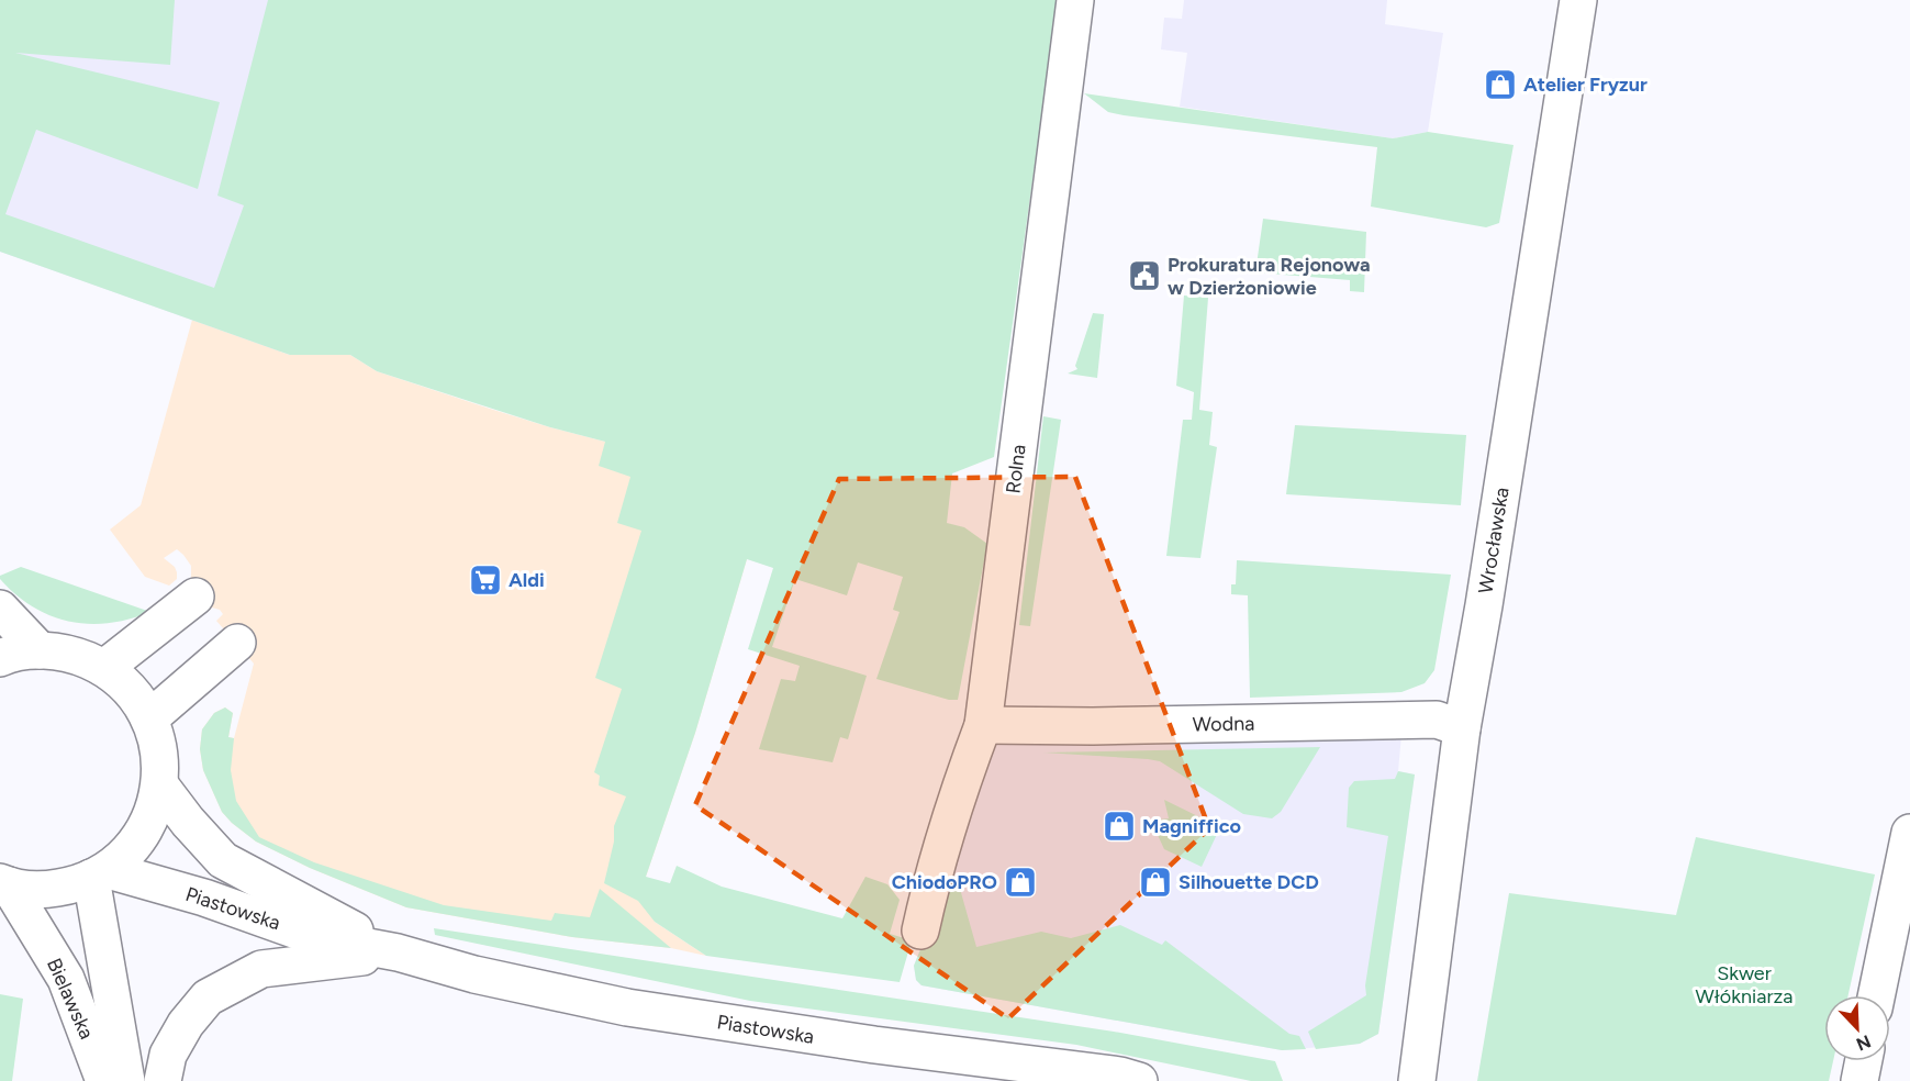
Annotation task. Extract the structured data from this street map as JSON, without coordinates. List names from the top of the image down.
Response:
{
  "streets": {
    "street": [
      "Rolna",
      "Wrocławska",
      "Wodna",
      "Piastowska",
      "Bielawska"
    ]
  },
  "crossings": [
    ["Rolna", "Wodna"],
    ["Wrocławska", "Wodna"],
    ["Piastowska", "Bielawska"]
  ],
  "parks": ["Skwer Włókniarza"],
  "places": {
    "shop": [
      "Atelier Fryzur",
      "Magniffico",
      "ChiodoPRO",
      "Silhouette DCD"
    ],
    "public building": ["Prokuratura Rejonowa w Dzierżoniowie"],
    "supermarket": ["Aldi"]
  },
  "north": "bottom right"
}
